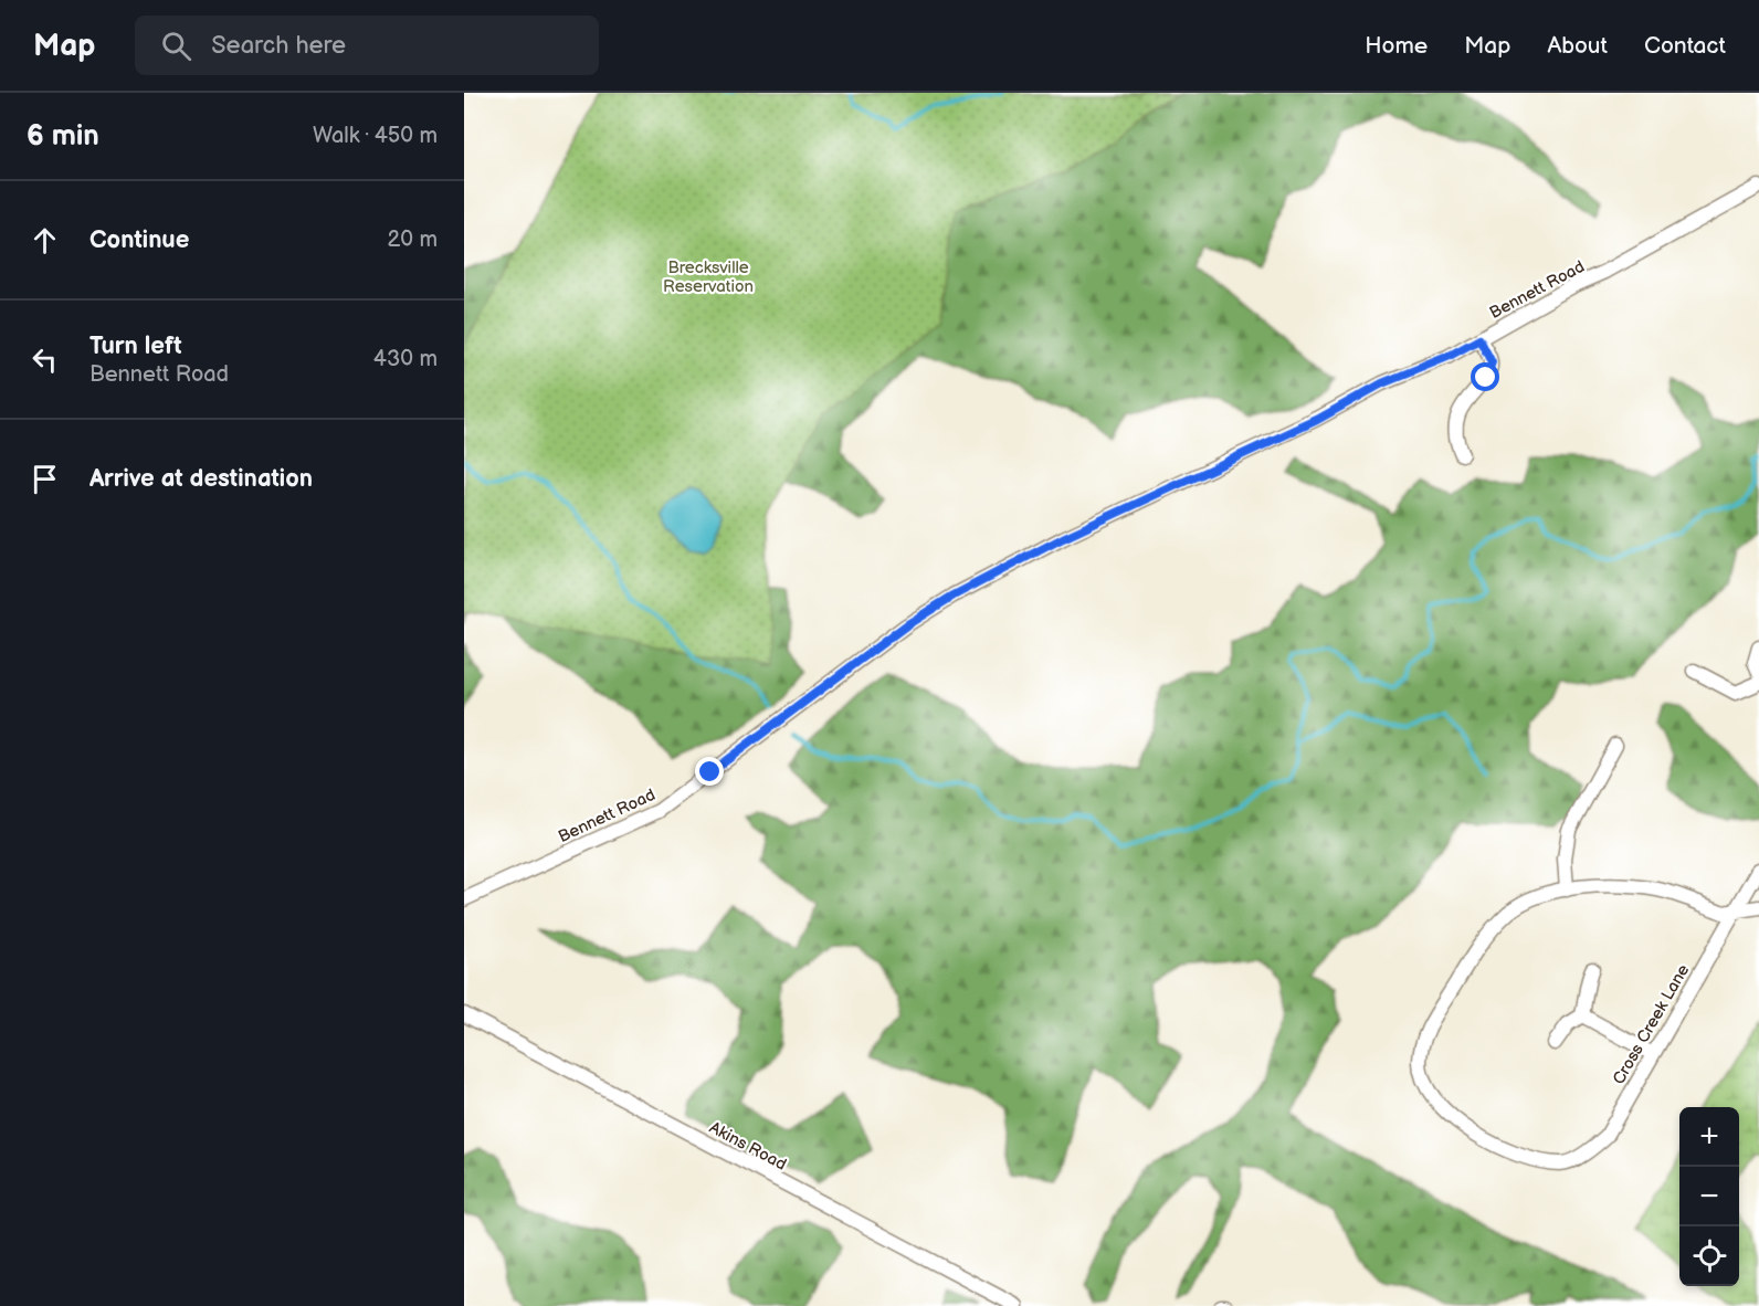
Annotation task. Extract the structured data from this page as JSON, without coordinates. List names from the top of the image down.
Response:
{
  "streets": {
    "street": ["Bennett Road", "Cross Creek Lane", "Akins Road"]
  },
  "parks": ["Brecksville Reservation"],
  "page": {
    "header": "Map",
    "search": "Search here",
    "nav": [
      "Home",
      "Map",
      "About",
      "Contact"
    ],
    "heading": ["6 min", "Walk · 450 m"],
    "list": [
      ["Continue", "20 m"],
      ["Turn left", "Bennett Road", "430 m"],
      "Arrive at destination"
    ],
    "map_buttons": ["+", "−"]
  }
}
